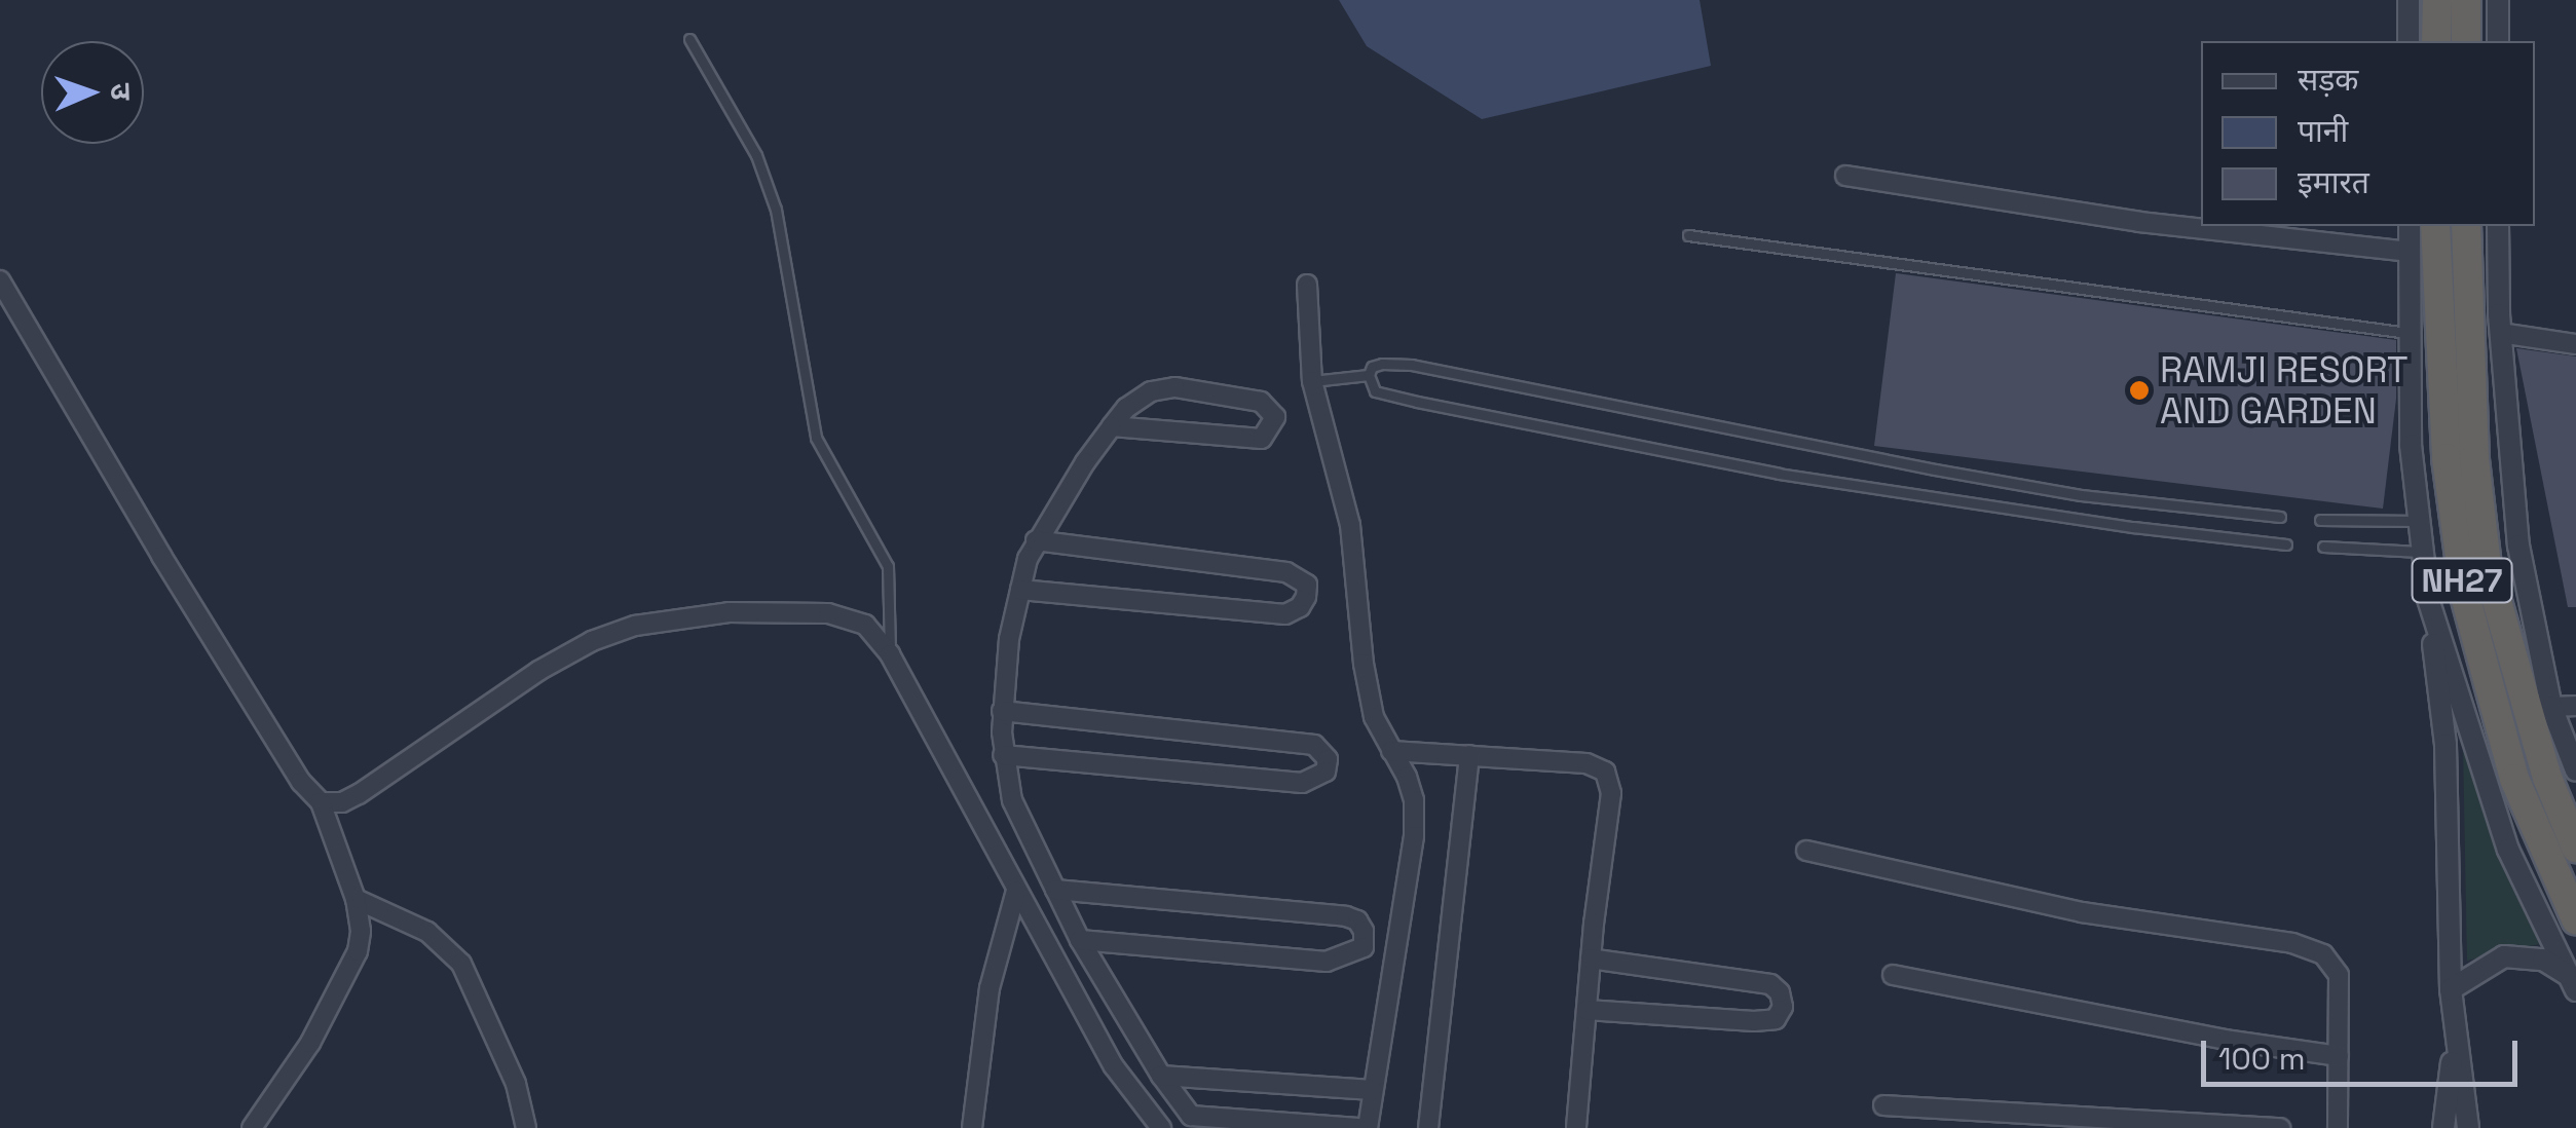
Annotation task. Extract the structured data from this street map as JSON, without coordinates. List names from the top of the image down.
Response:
{
  "streets": {
    "highway": ["NH27"]
  },
  "places": ["RAMJI RESORT AND GARDEN"],
  "legend": ["सड़क", "पानी", "इमारत"],
  "scale_bar": "100 m",
  "north": "right"
}
